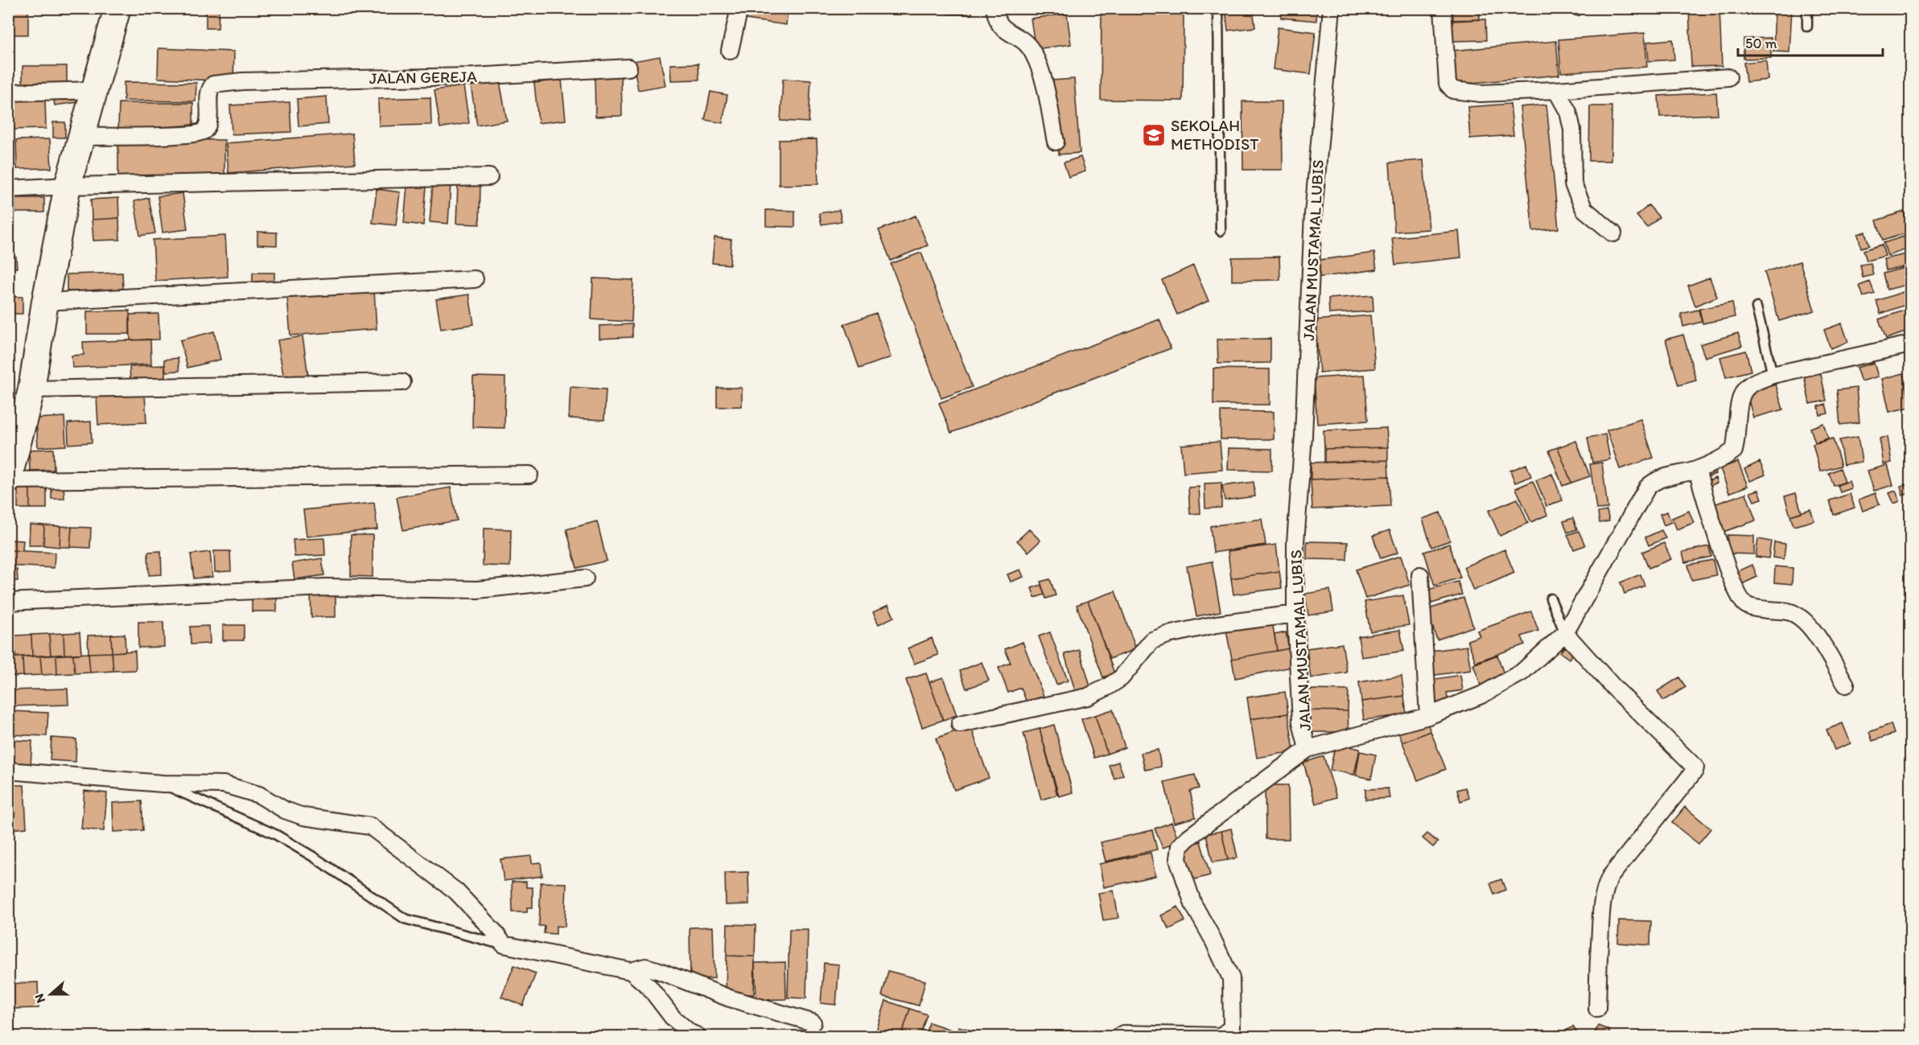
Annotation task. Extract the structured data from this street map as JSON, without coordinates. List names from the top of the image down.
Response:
{
  "streets": {
    "street": ["JALAN GEREJA", "JALAN MUSTAMAL LUBIS"]
  },
  "places": {
    "school or university": ["SEKOLAH METHODIST"]
  },
  "scale_bar": "50 m",
  "north": "left"
}
